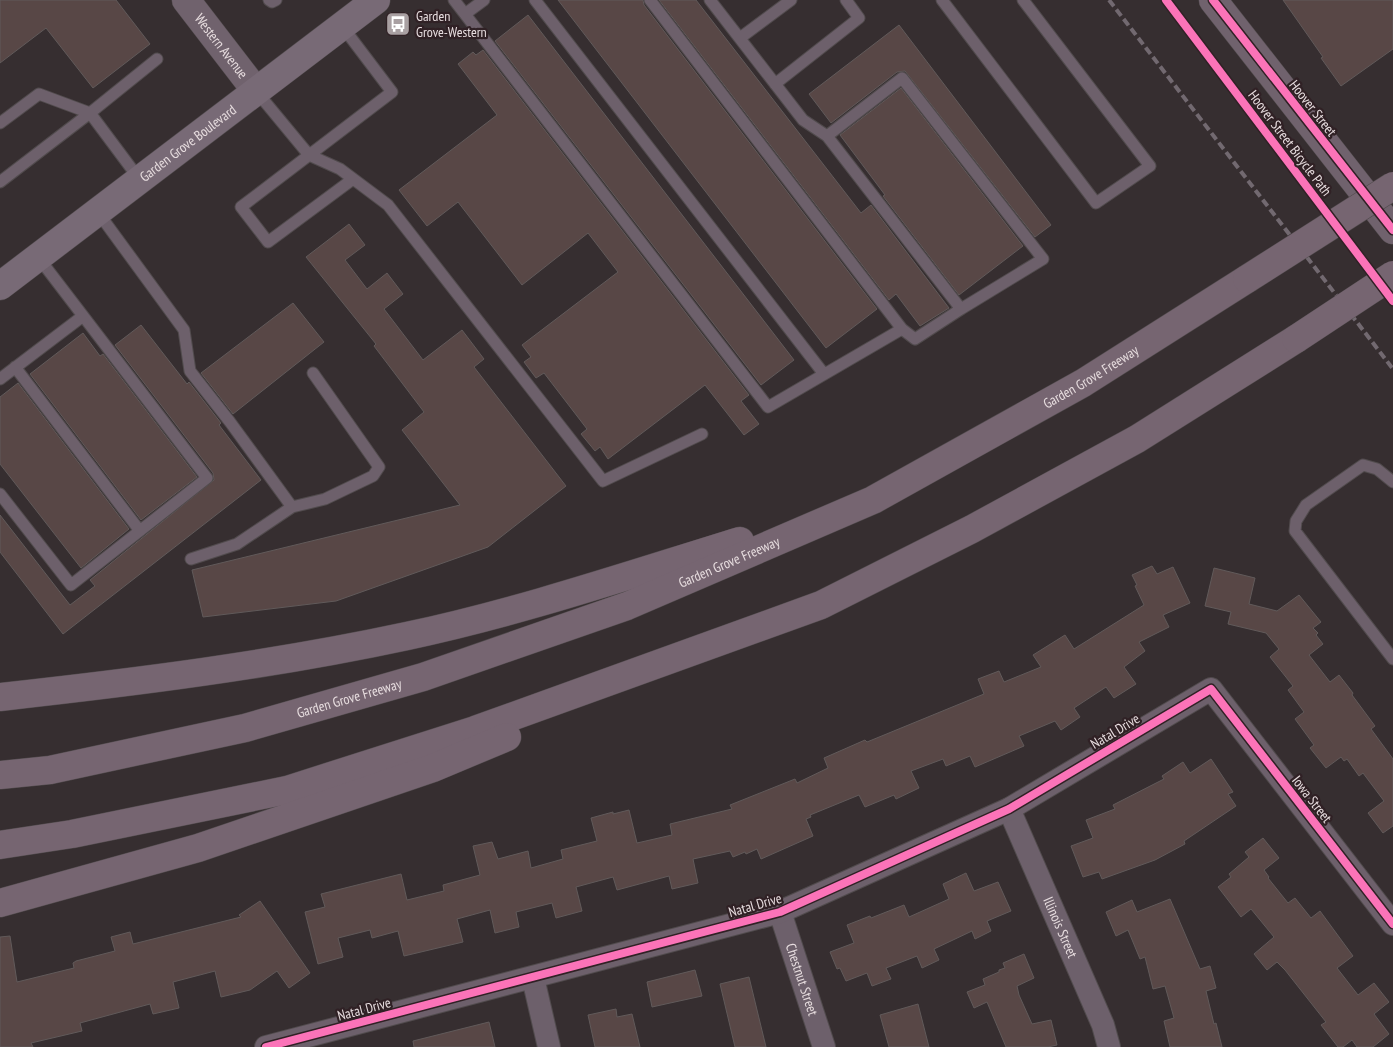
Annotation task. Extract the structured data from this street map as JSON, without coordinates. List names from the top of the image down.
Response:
{
  "streets": {
    "highway": ["Garden Grove Freeway"],
    "main road": ["Garden Grove Boulevard"],
    "street": [
      "Western Avenue",
      "Hoover Street",
      "Natal Drive",
      "Iowa Street",
      "Illinois Street",
      "Chestnut Street"
    ],
    "cycle path": ["Hoover Street Bicycle Path"]
  },
  "crossings": [
    ["Western Avenue", "Garden Grove Boulevard"],
    ["Natal Drive", "Iowa Street"],
    ["Natal Drive", "Illinois Street"],
    ["Natal Drive", "Chestnut Street"]
  ],
  "places": {
    "bus stop": ["Garden Grove-Western"]
  }
}
